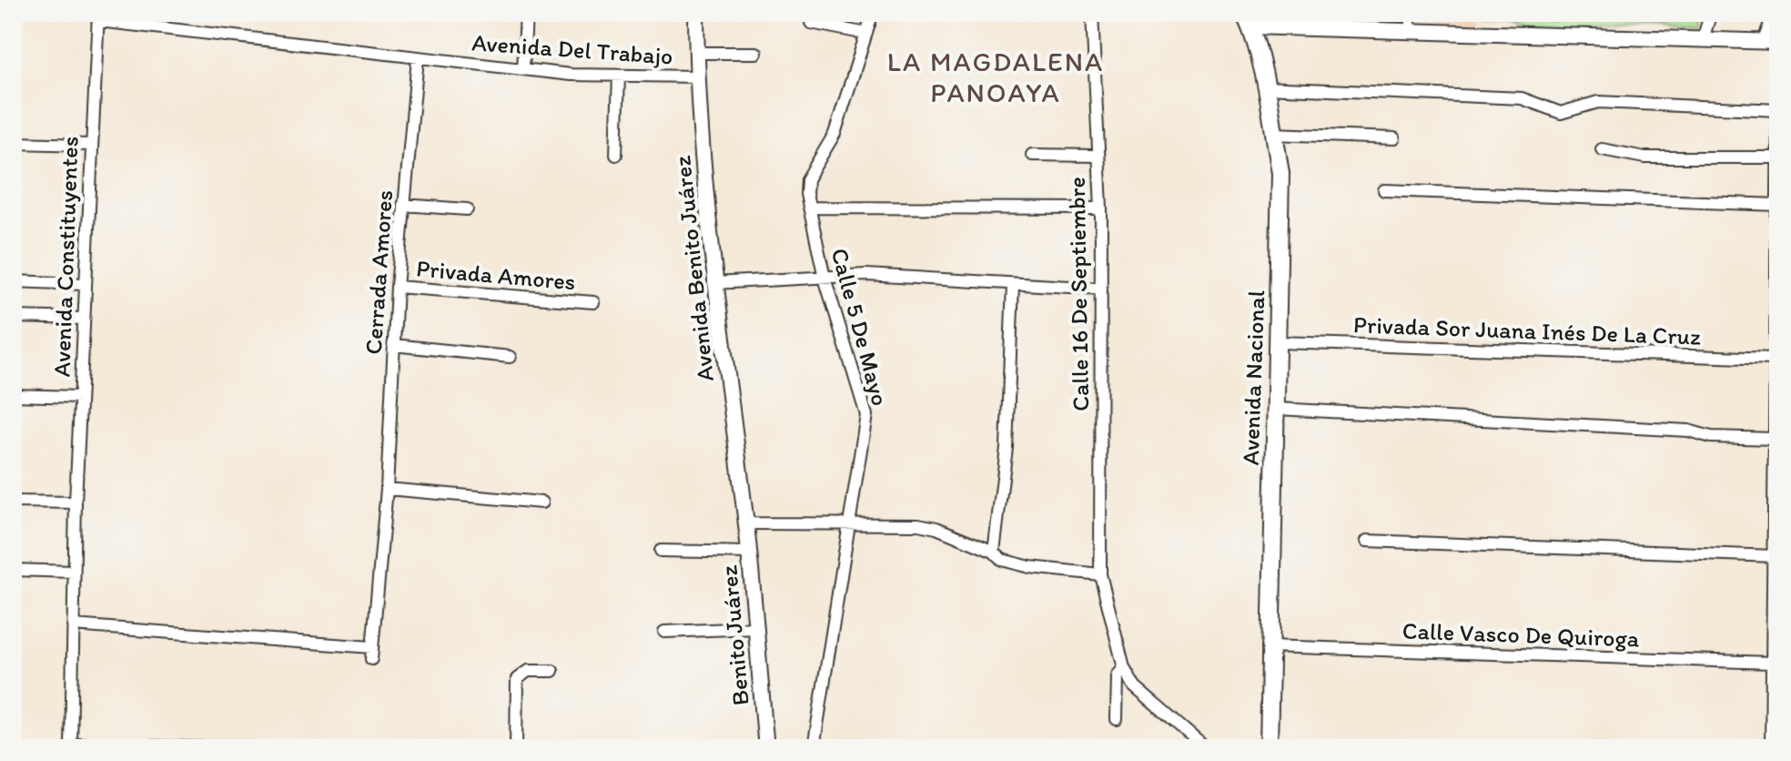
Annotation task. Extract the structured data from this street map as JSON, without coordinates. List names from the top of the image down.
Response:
{
  "streets": {
    "main road": ["Avenida Nacional"],
    "street": [
      "Avenida Del Trabajo",
      "Avenida Constituyentes",
      "Avenida Benito Juárez",
      "Cerrada Amores",
      "Privada Amores",
      "Calle 16 De Septiembre",
      "Calle 5 De Mayo",
      "Privada Sor Juana Inés De La Cruz",
      "Calle Vasco De Quiroga",
      "Benito Juárez"
    ]
  },
  "crossings": [
    ["Avenida Del Trabajo", "Avenida Constituyentes"],
    ["Avenida Del Trabajo", "Avenida Benito Juárez"],
    ["Avenida Del Trabajo", "Cerrada Amores"],
    ["Avenida Constituyentes", "Cerrada Amores"],
    ["Avenida Benito Juárez", "Benito Juárez"],
    ["Cerrada Amores", "Privada Amores"],
    ["Privada Sor Juana Inés De La Cruz", "Avenida Nacional"],
    ["Avenida Nacional", "Calle Vasco De Quiroga"]
  ],
  "districts": ["LA MAGDALENA PANOAYA"]
}
